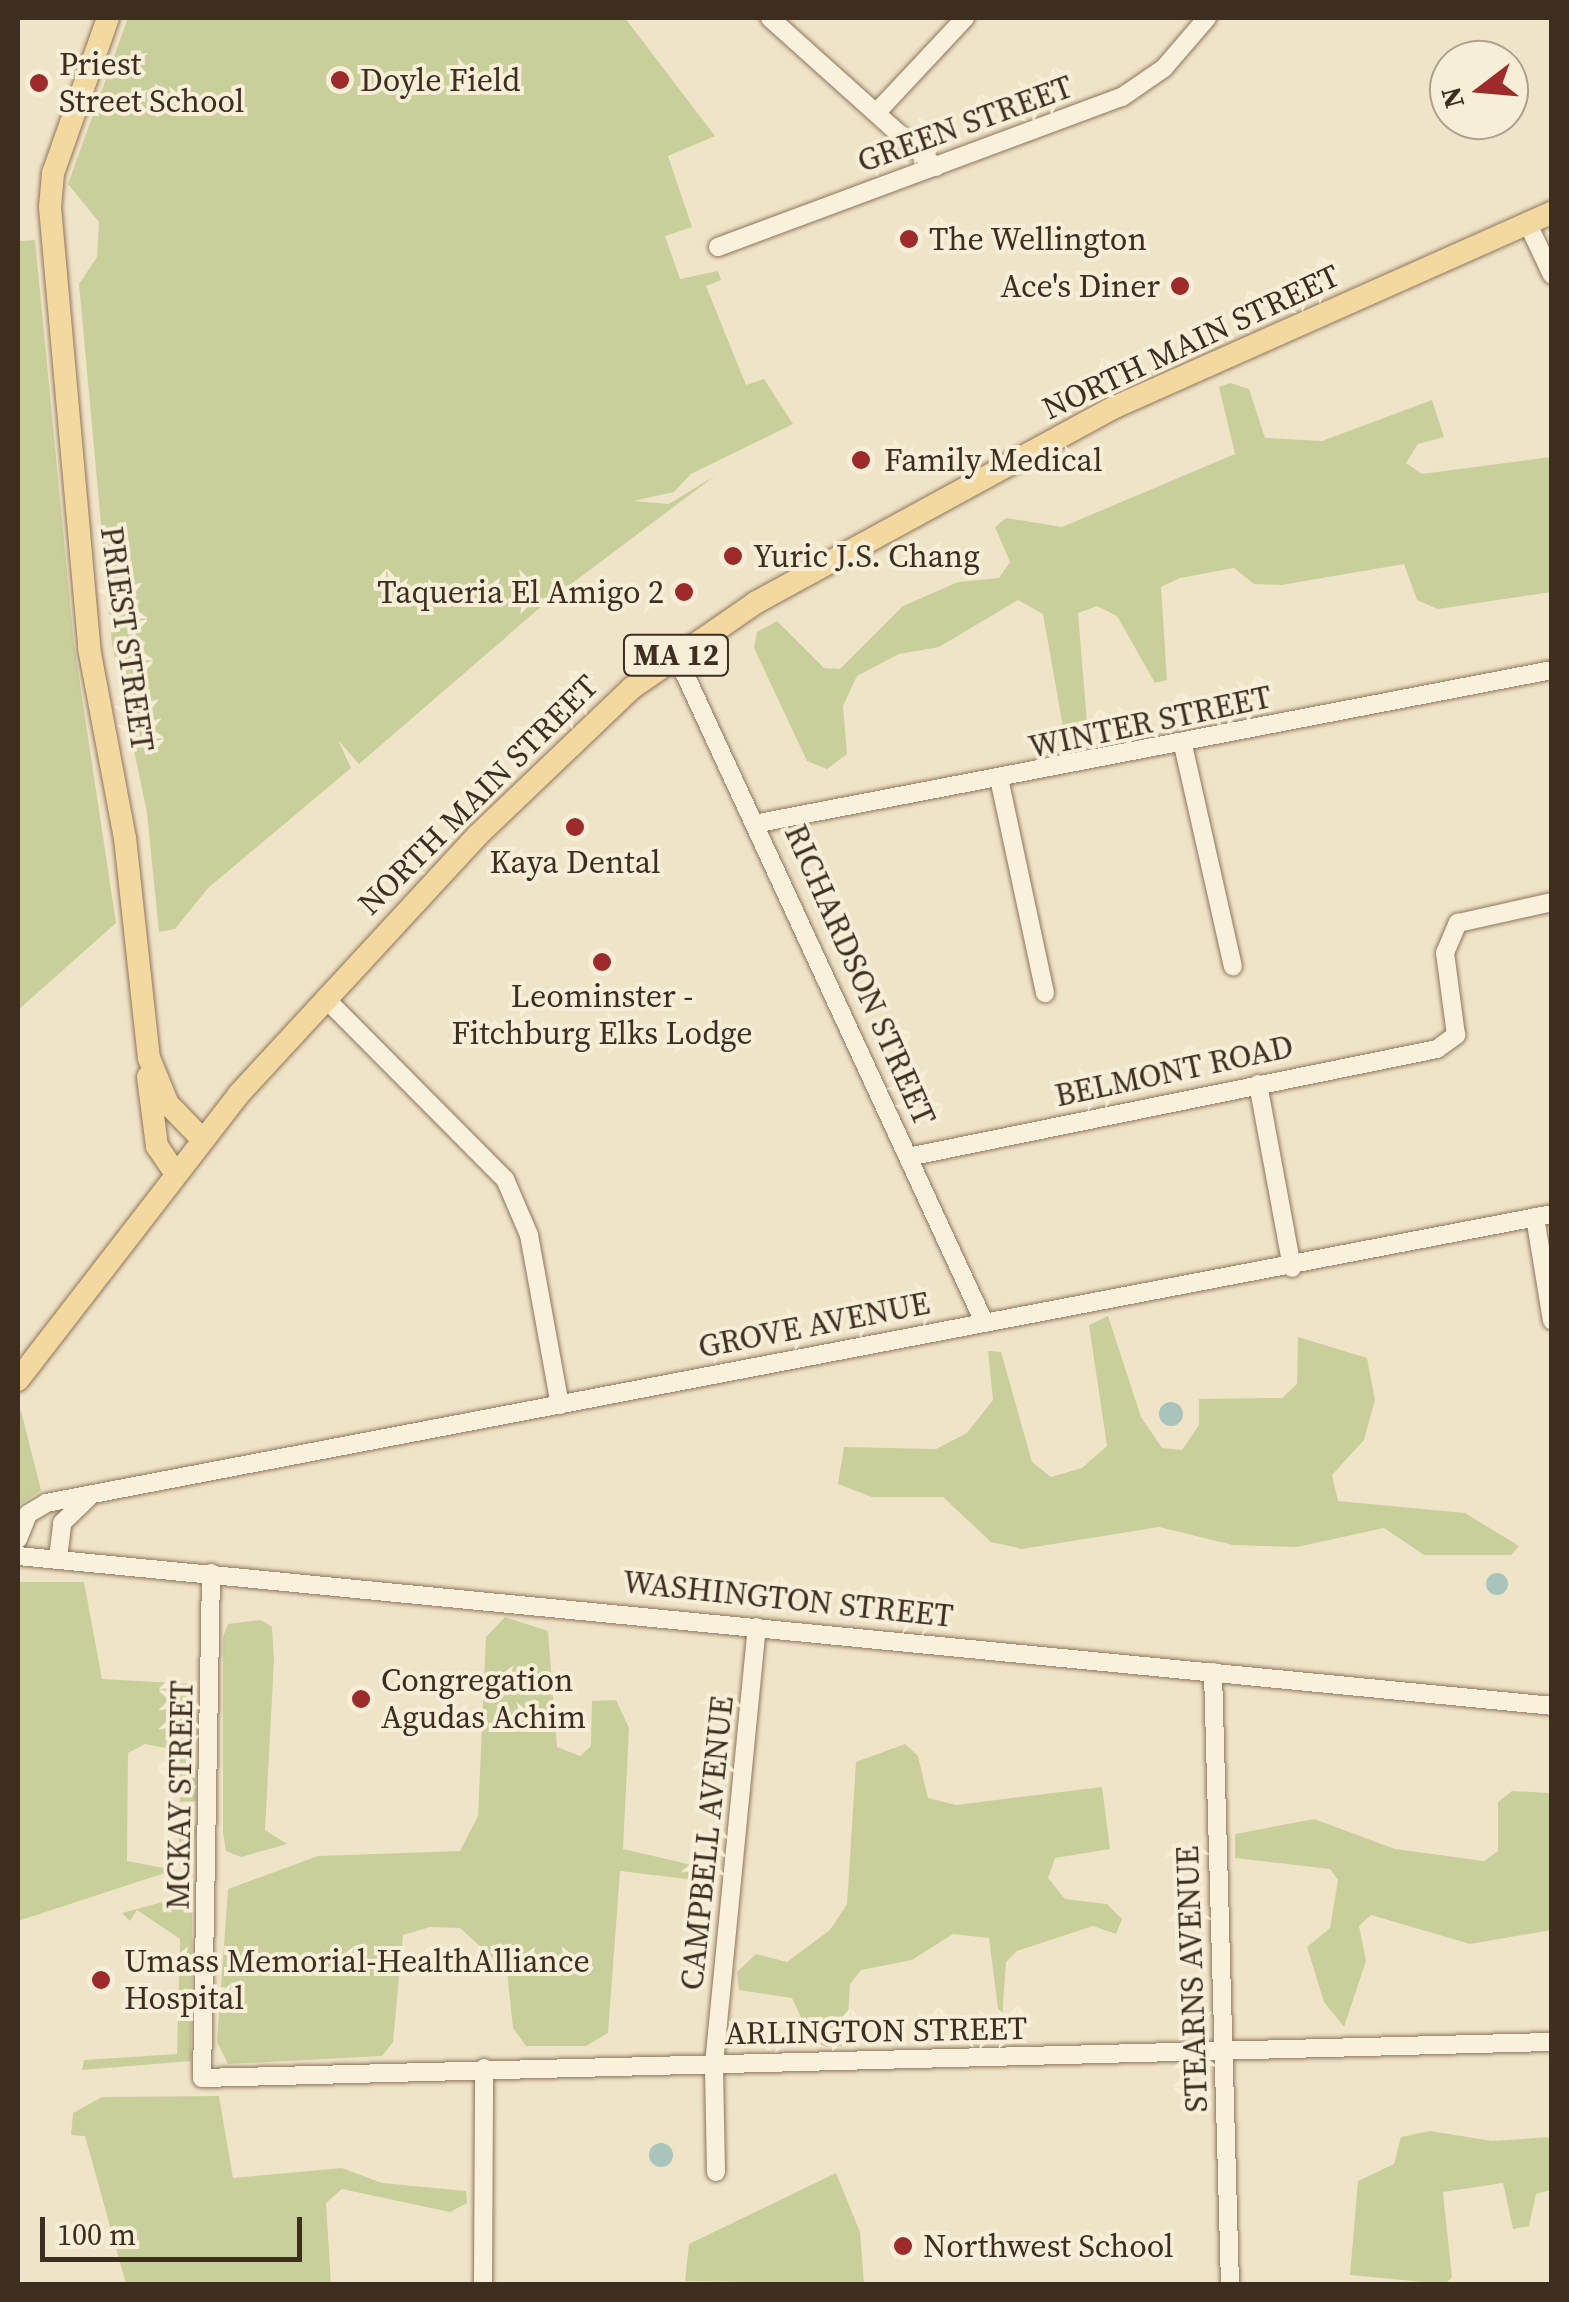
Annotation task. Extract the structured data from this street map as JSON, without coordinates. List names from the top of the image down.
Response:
{
  "streets": {
    "main road": ["NORTH MAIN STREET", "PRIEST STREET", "MA 12"],
    "street": [
      "GREEN STREET",
      "WINTER STREET",
      "RICHARDSON STREET",
      "BELMONT ROAD",
      "GROVE AVENUE",
      "WASHINGTON STREET",
      "MCKAY STREET",
      "CAMPBELL AVENUE",
      "STEARNS AVENUE",
      "ARLINGTON STREET"
    ]
  },
  "crossings": [
    ["NORTH MAIN STREET", "PRIEST STREET"],
    ["NORTH MAIN STREET", "RICHARDSON STREET"],
    ["WINTER STREET", "RICHARDSON STREET"],
    ["RICHARDSON STREET", "BELMONT ROAD"],
    ["RICHARDSON STREET", "GROVE AVENUE"],
    ["WASHINGTON STREET", "MCKAY STREET"],
    ["WASHINGTON STREET", "CAMPBELL AVENUE"],
    ["WASHINGTON STREET", "STEARNS AVENUE"],
    ["MCKAY STREET", "ARLINGTON STREET"],
    ["CAMPBELL AVENUE", "ARLINGTON STREET"],
    ["STEARNS AVENUE", "ARLINGTON STREET"]
  ],
  "places": [
    "Doyle Field",
    "Priest Street School",
    "The Wellington",
    "Ace's Diner",
    "Family Medical",
    "Yuric J.S. Chang",
    "Taqueria El Amigo 2",
    "Kaya Dental",
    "Leominster - Fitchburg Elks Lodge",
    "Congregation Agudas Achim",
    "Umass Memorial-HealthAlliance Hospital",
    "Northwest School"
  ],
  "scale_bar": "100 m",
  "north": "left"
}
